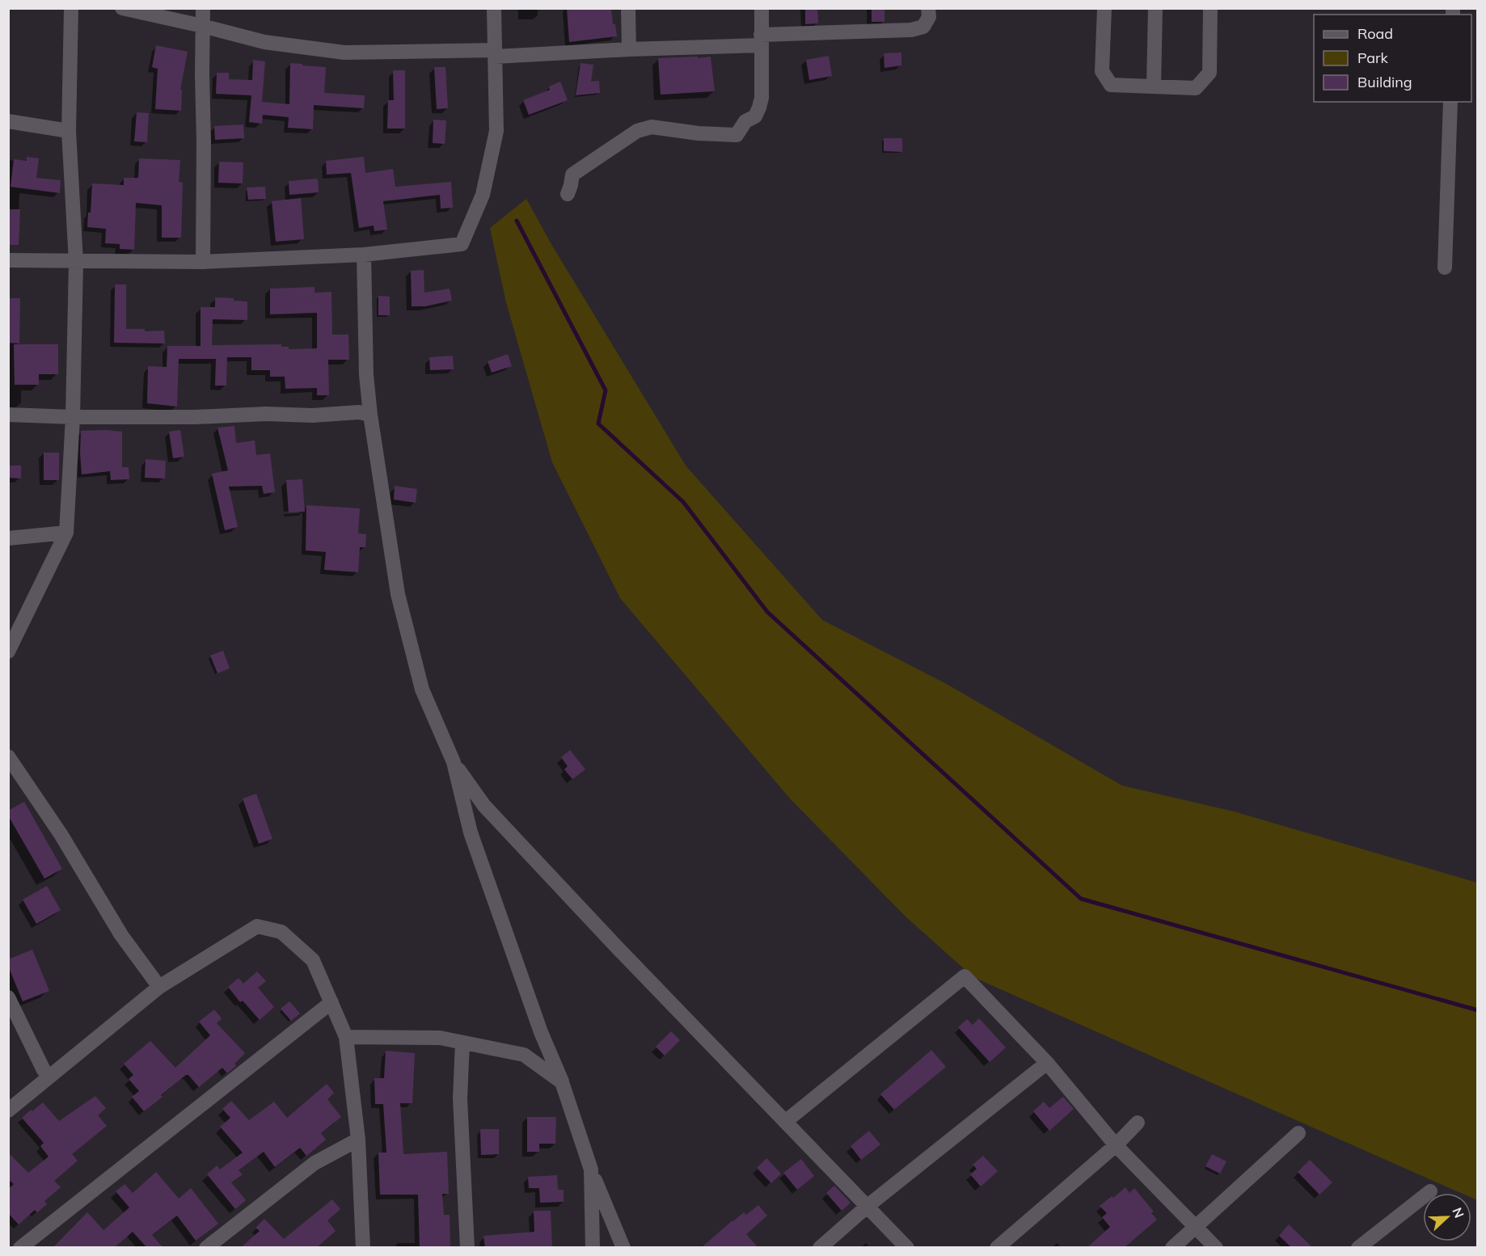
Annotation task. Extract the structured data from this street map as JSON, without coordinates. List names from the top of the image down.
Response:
{
  "legend": ["Road", "Park", "Building"],
  "north": "right"
}
